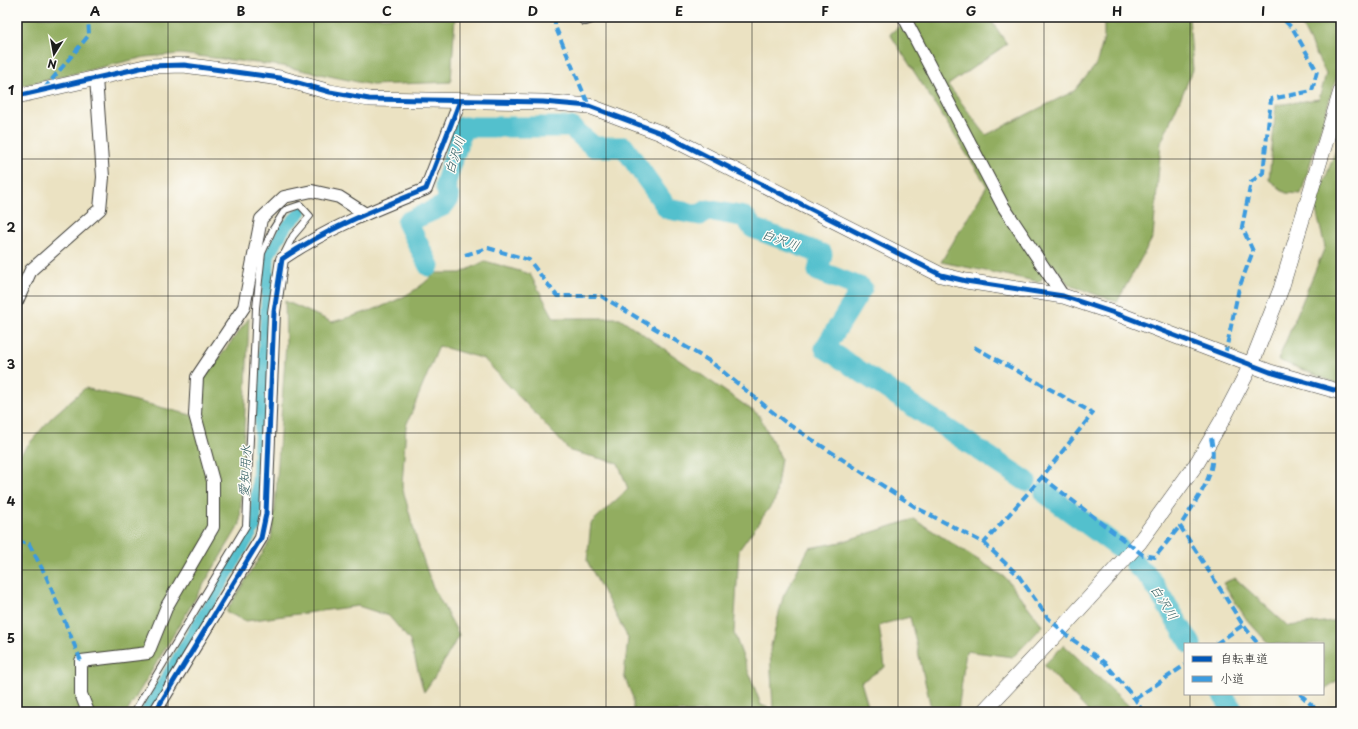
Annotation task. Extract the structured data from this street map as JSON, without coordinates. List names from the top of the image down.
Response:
{
  "water": ["白沢川", "愛知用水"],
  "legend": ["自転車道", "小道"],
  "north": "bottom",
  "grid": {
    "columns": [
      "A",
      "B",
      "C",
      "D",
      "E",
      "F",
      "G",
      "H",
      "I"
    ],
    "rows": [
      "1",
      "2",
      "3",
      "4",
      "5"
    ]
  }
}
